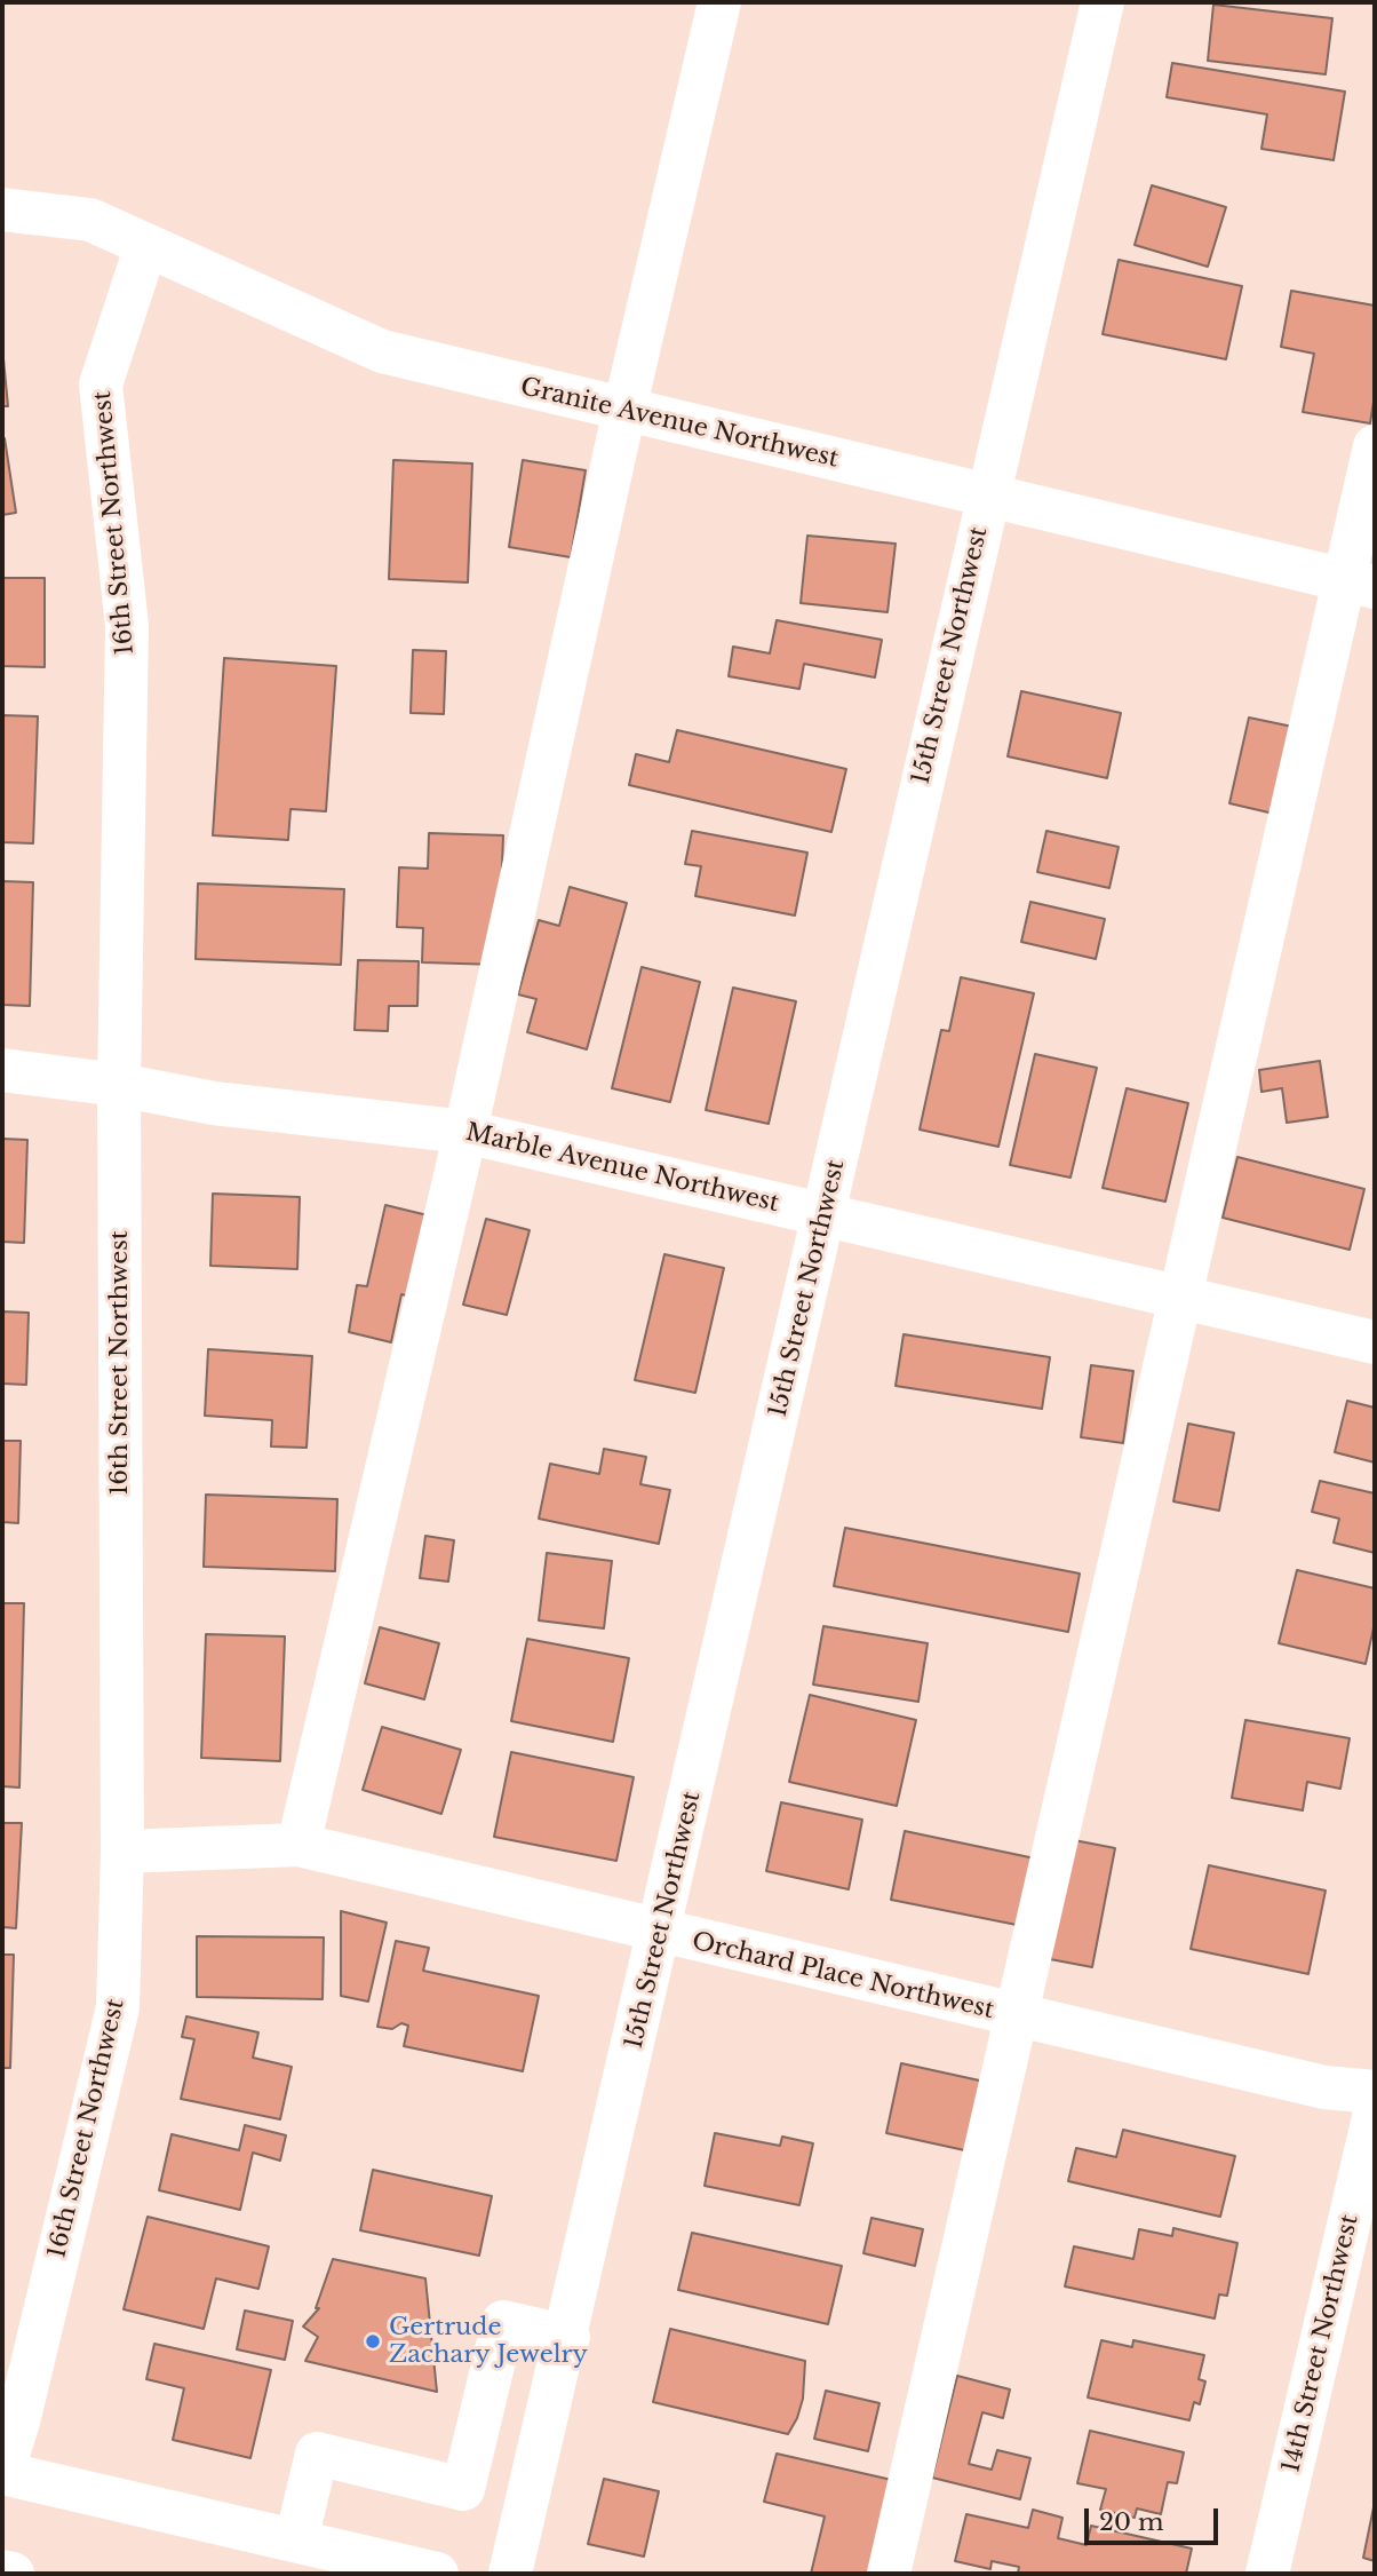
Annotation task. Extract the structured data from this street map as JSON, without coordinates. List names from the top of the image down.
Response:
{
  "streets": {
    "street": [
      "Granite Avenue Northwest",
      "16th Street Northwest",
      "15th Street Northwest",
      "Marble Avenue Northwest",
      "Orchard Place Northwest",
      "14th Street Northwest"
    ]
  },
  "crossings": [
    ["Granite Avenue Northwest", "16th Street Northwest"],
    ["Granite Avenue Northwest", "15th Street Northwest"],
    ["16th Street Northwest", "Marble Avenue Northwest"],
    ["16th Street Northwest", "Orchard Place Northwest"],
    ["15th Street Northwest", "Marble Avenue Northwest"],
    ["15th Street Northwest", "Orchard Place Northwest"]
  ],
  "places": ["Gertrude Zachary Jewelry"],
  "scale_bar": "20 m"
}
